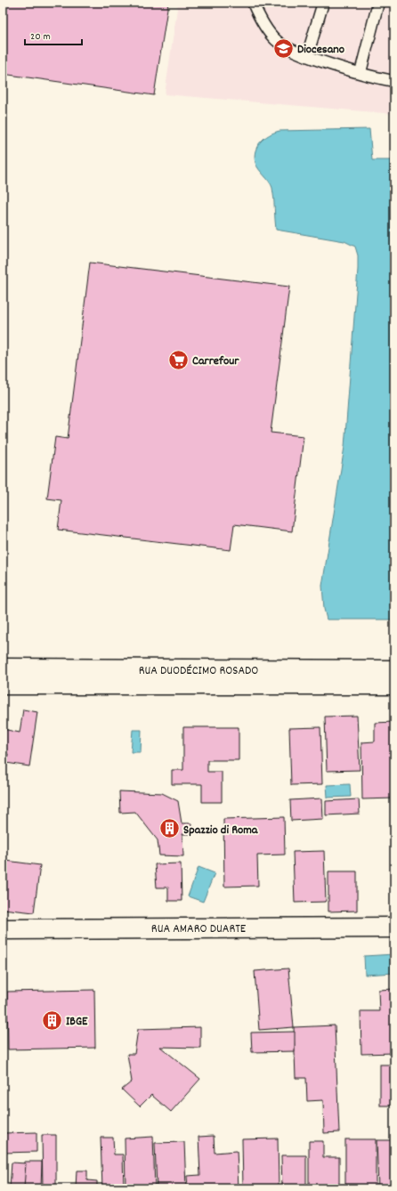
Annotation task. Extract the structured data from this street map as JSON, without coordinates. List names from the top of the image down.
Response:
{
  "streets": {
    "street": ["RUA DUODÉCIMO ROSADO", "RUA AMARO DUARTE"]
  },
  "places": {
    "school or university": ["Diocesano"],
    "supermarket": ["Carrefour"],
    "building": ["Spazzio di Roma", "IBGE"]
  },
  "scale_bar": "20 m"
}
